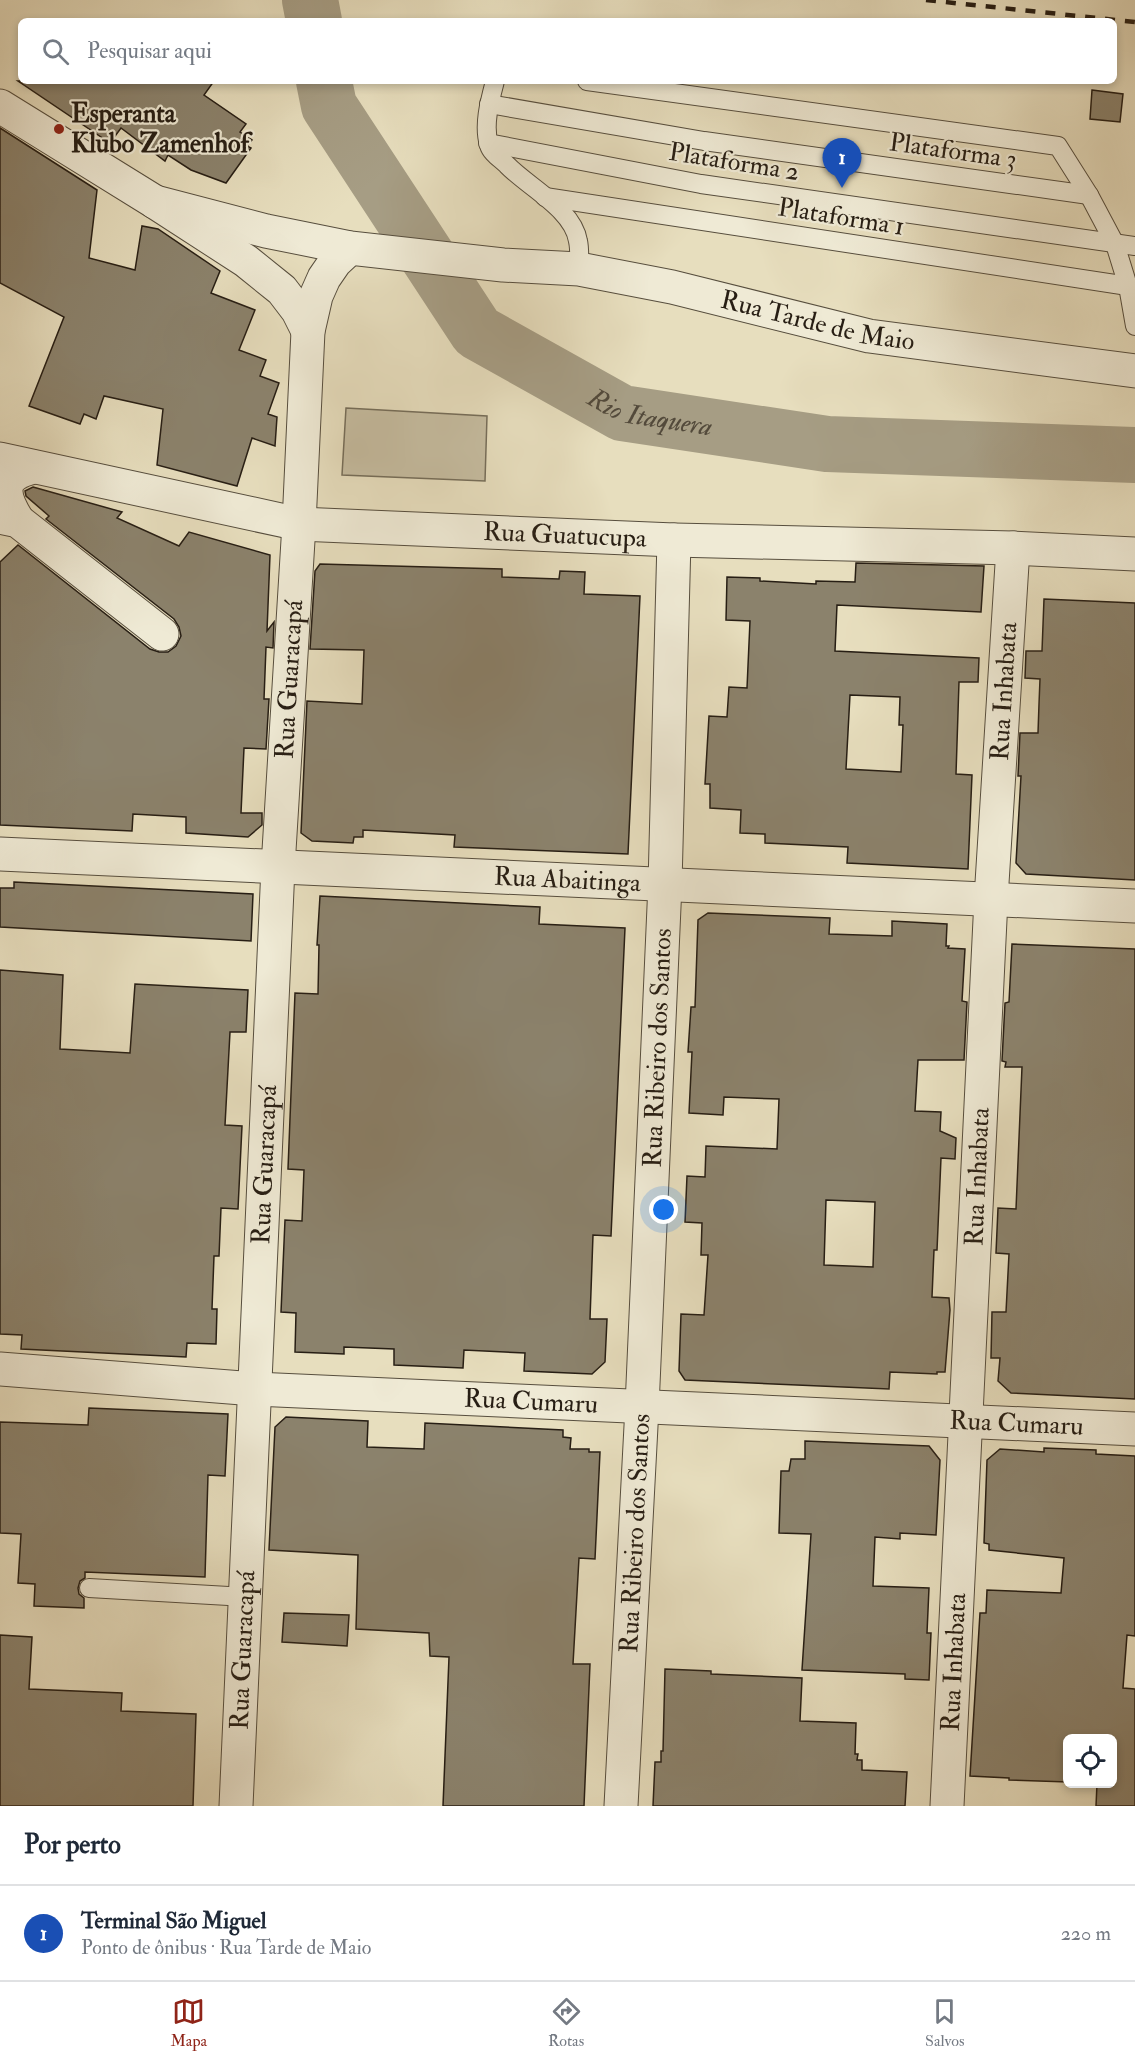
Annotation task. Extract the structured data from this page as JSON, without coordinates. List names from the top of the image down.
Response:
{
  "streets": {
    "street": [
      "Rua Tarde de Maio",
      "Rua Guatucupa",
      "Rua Guaracapá",
      "Rua Inhabata",
      "Rua Abaitinga",
      "Rua Ribeiro dos Santos",
      "Rua Cumaru"
    ],
    "lane": ["Plataforma 3", "Plataforma 2", "Plataforma 1"]
  },
  "crossings": [
    ["Rua Tarde de Maio", "Rua Guaracapá"],
    ["Rua Guatucupa", "Rua Guaracapá"],
    ["Rua Guatucupa", "Rua Inhabata"],
    ["Rua Guatucupa", "Rua Ribeiro dos Santos"],
    ["Rua Guaracapá", "Rua Abaitinga"],
    ["Rua Guaracapá", "Rua Cumaru"],
    ["Rua Inhabata", "Rua Abaitinga"],
    ["Rua Inhabata", "Rua Cumaru"],
    ["Rua Abaitinga", "Rua Ribeiro dos Santos"],
    ["Rua Ribeiro dos Santos", "Rua Cumaru"]
  ],
  "water": ["Rio Itaquera"],
  "places": ["Esperanta Klubo Zamenhof"],
  "page": {
    "search": "Pesquisar aqui",
    "pins": "1",
    "heading": "Por perto",
    "list": [
      {
        "mark": "1",
        "name": "Terminal São Miguel",
        "note": "Ponto de ônibus · Rua Tarde de Maio",
        "value": "220 m"
      }
    ],
    "nav": ["Mapa", "Rotas", "Salvos"]
  }
}
